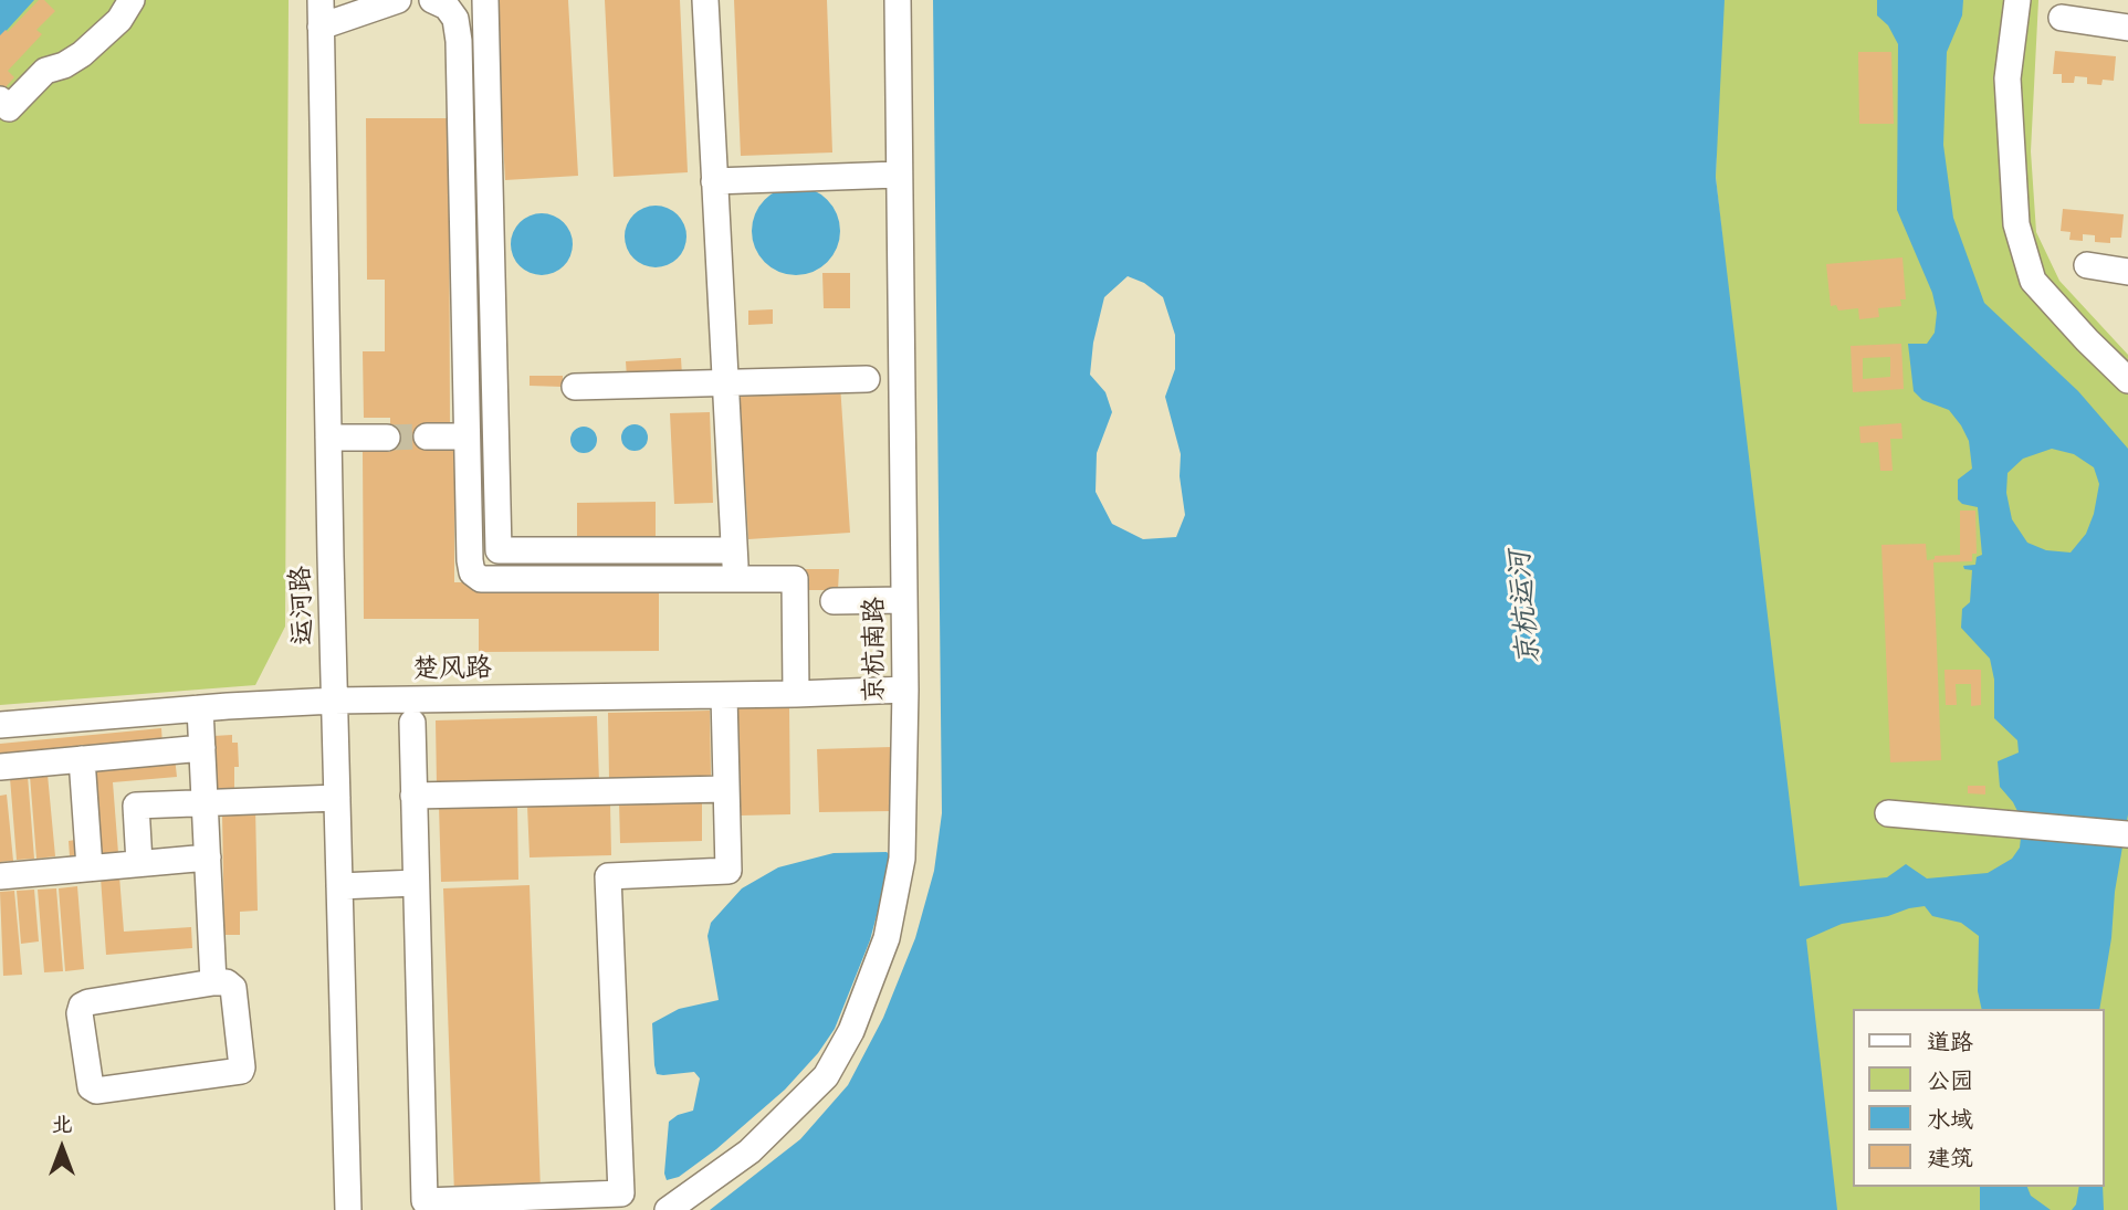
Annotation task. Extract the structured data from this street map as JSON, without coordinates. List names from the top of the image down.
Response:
{
  "streets": {
    "street": ["运河路", "京杭南路", "楚风路"]
  },
  "crossings": [
    ["运河路", "楚风路"],
    ["京杭南路", "楚风路"]
  ],
  "water": ["京杭运河"],
  "legend": [
    "道路",
    "公园",
    "水域",
    "建筑"
  ],
  "north": "top"
}
